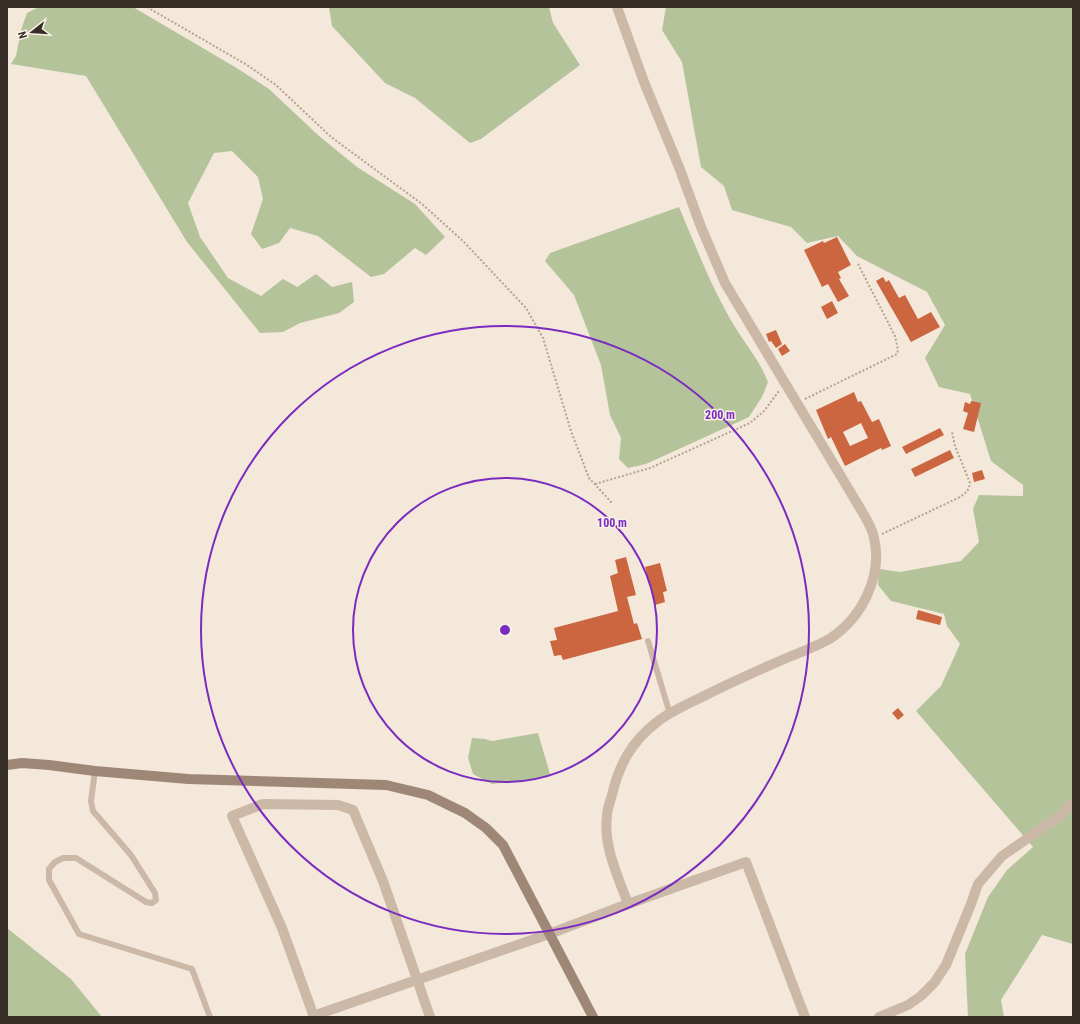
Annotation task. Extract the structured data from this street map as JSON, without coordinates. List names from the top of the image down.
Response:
{
  "north": "left",
  "rings": ["200 m", "100 m"]
}
